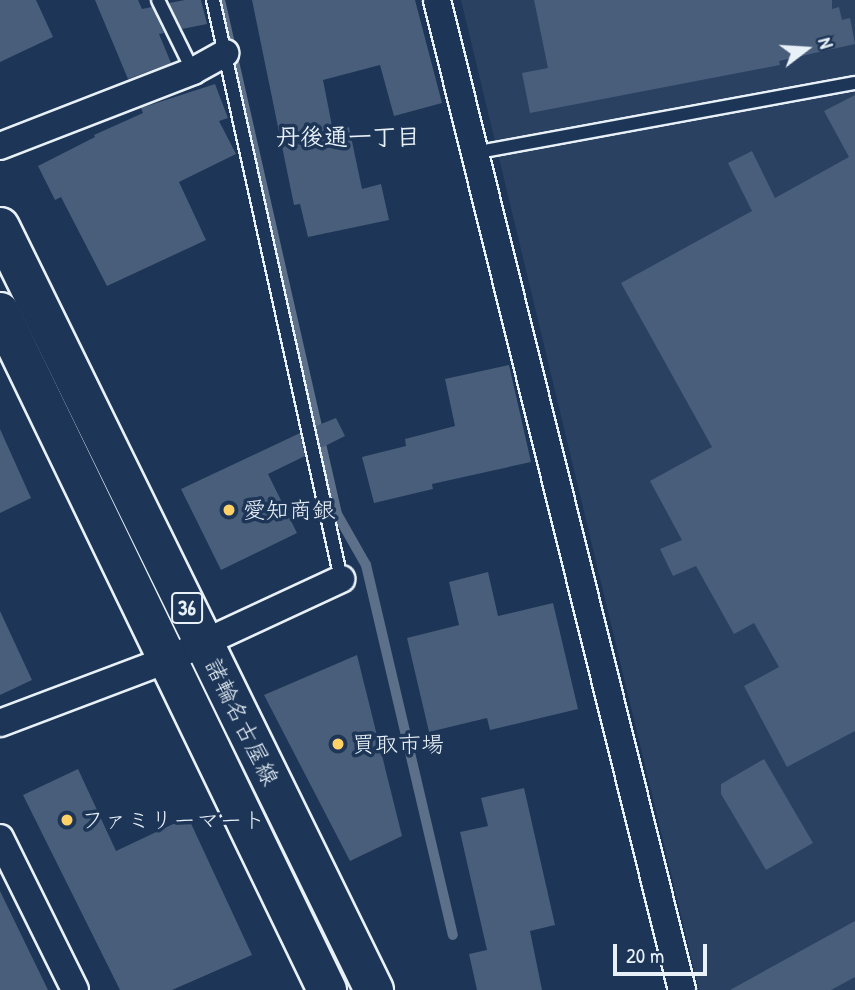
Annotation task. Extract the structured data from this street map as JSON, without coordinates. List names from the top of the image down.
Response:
{
  "streets": {
    "main road": ["36", "諸輪名古屋線"]
  },
  "districts": ["丹後通一丁目"],
  "places": ["愛知商銀", "買取市場", "ファミリーマート"],
  "scale_bar": "20 m",
  "north": "right"
}
